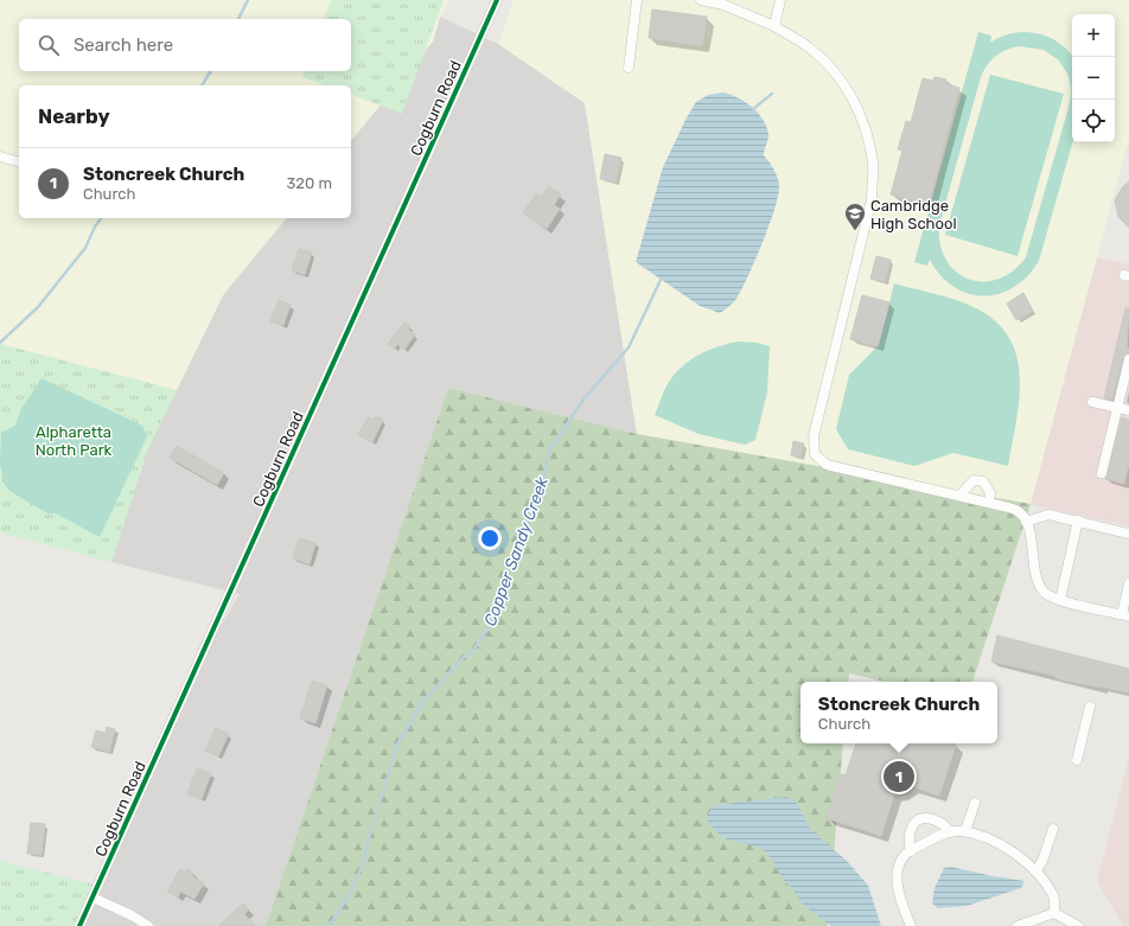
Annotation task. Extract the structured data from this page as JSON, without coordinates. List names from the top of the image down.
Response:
{
  "streets": {
    "street": ["Cogburn Road"]
  },
  "water": ["Copper Sandy Creek"],
  "parks": ["Alpharetta North Park"],
  "places": {
    "school or university": ["Cambridge High School"]
  },
  "page": {
    "map_buttons": ["+", "−"],
    "search": "Search here",
    "heading": "Nearby",
    "list": [
      {
        "mark": "1",
        "name": "Stoncreek Church",
        "note": "Church",
        "value": "320 m"
      }
    ],
    "popup": ["Stoncreek Church", "Church"],
    "pins": "1"
  }
}
